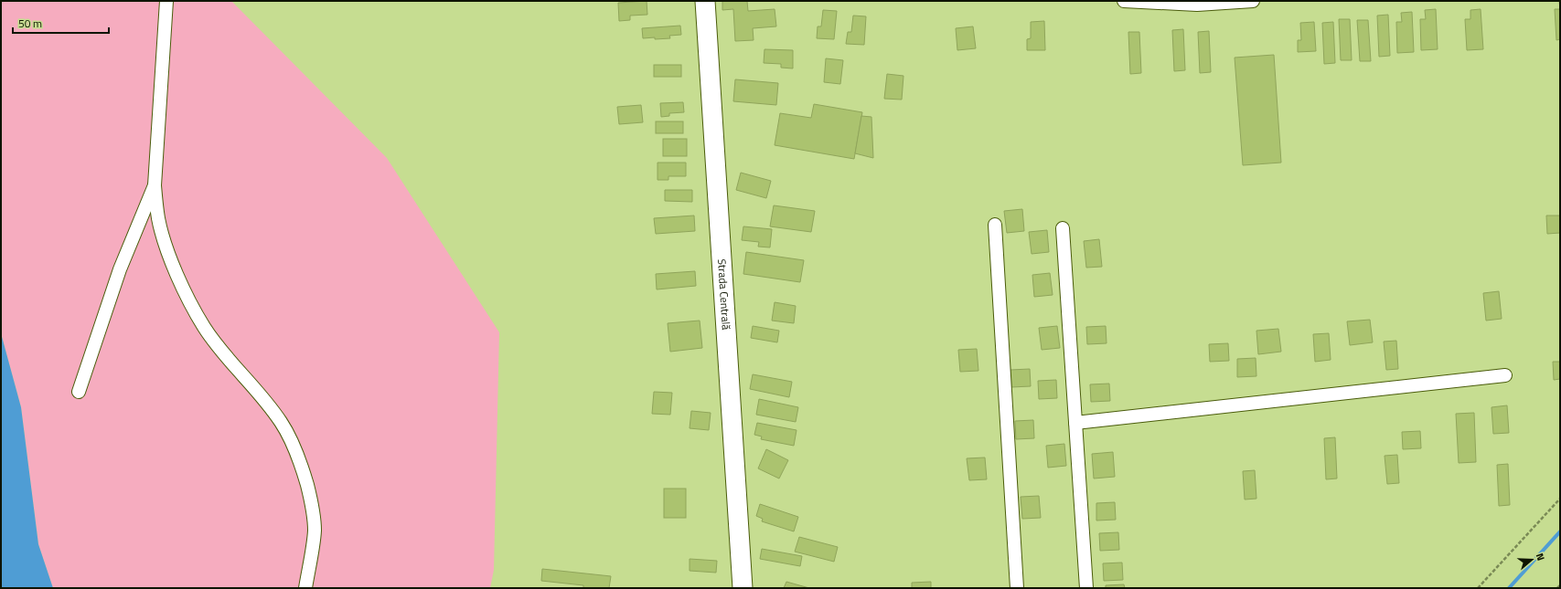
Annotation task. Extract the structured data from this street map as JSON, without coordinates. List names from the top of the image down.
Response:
{
  "streets": {
    "main road": ["Strada Centrală"]
  },
  "scale_bar": "50 m",
  "north": "right"
}
